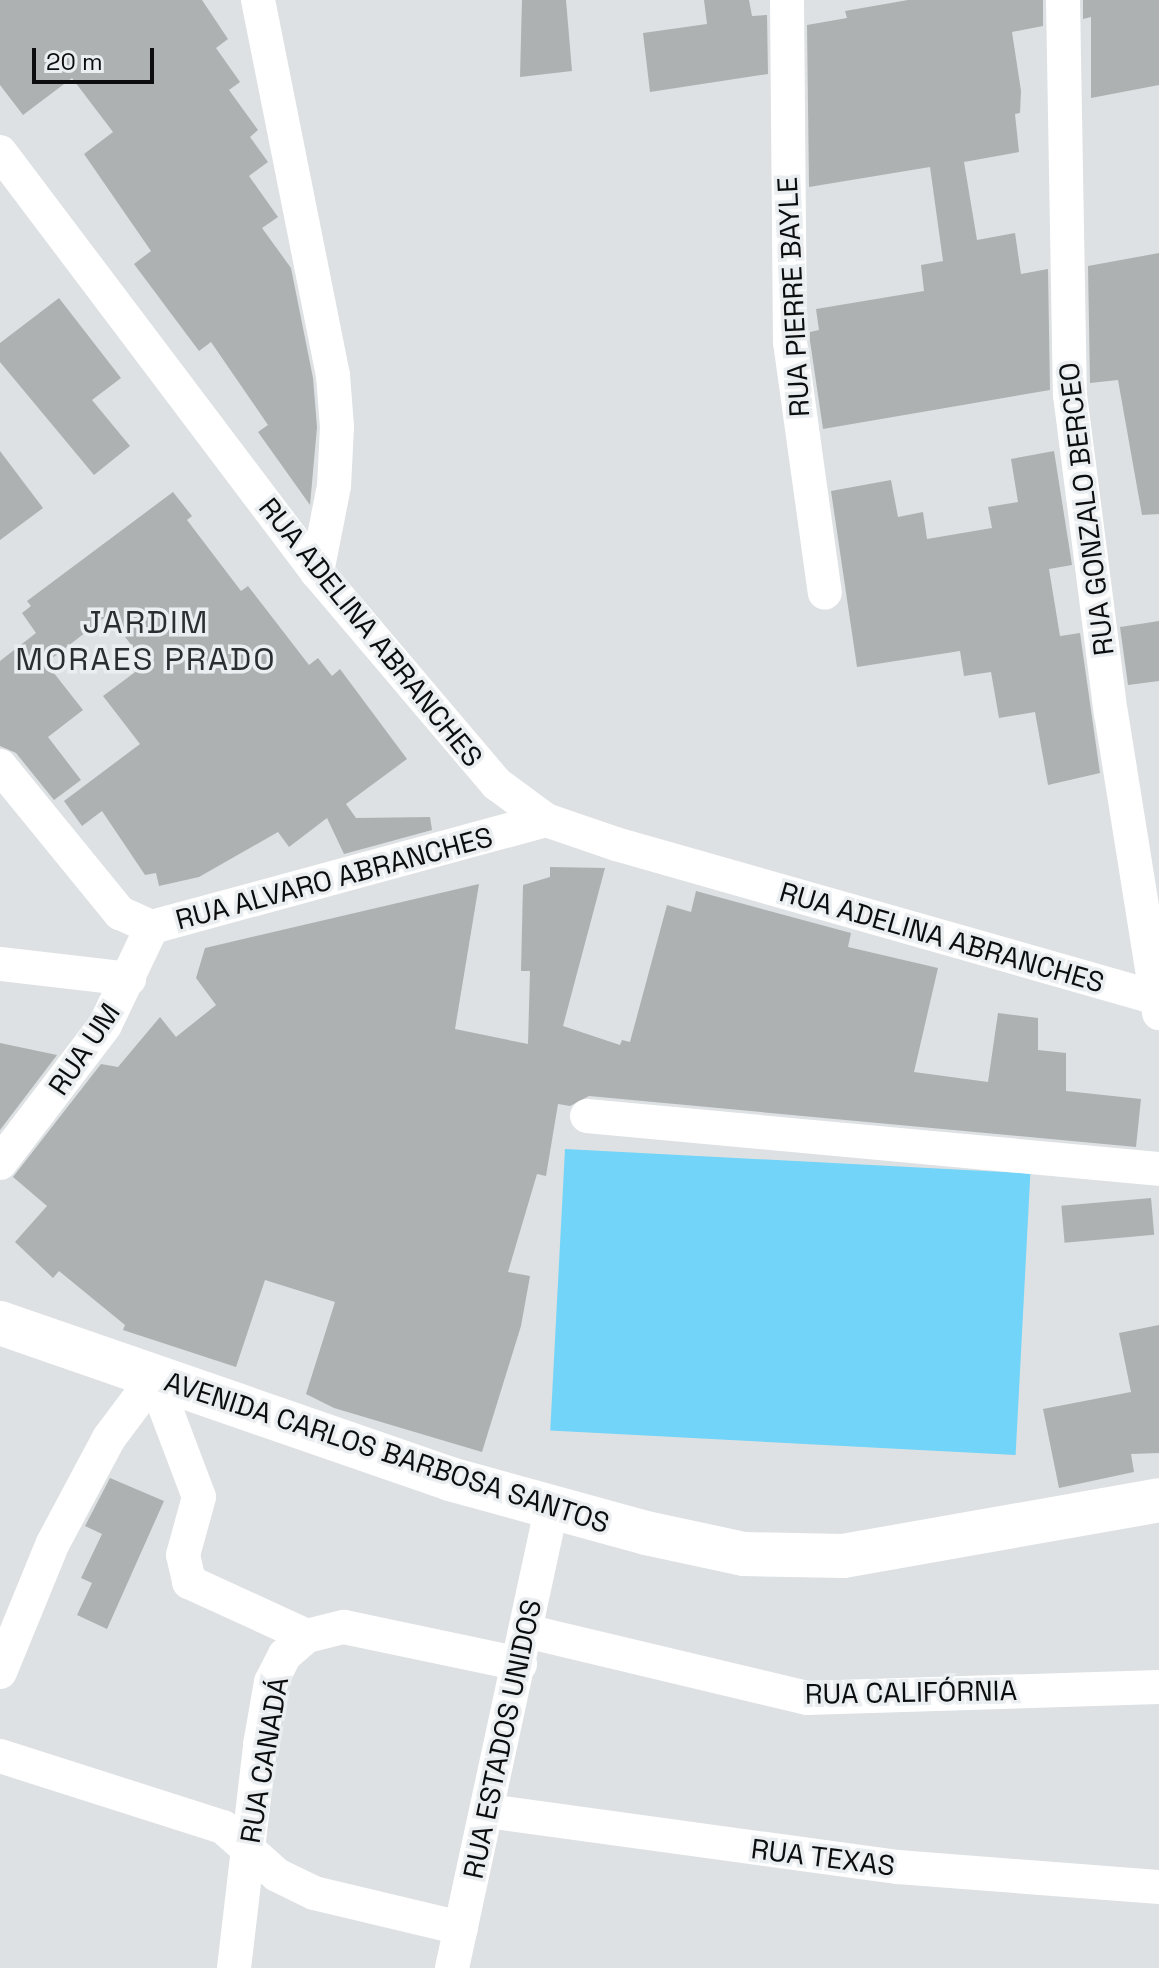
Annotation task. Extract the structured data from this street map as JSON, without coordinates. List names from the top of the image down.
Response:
{
  "streets": {
    "main road": ["AVENIDA CARLOS BARBOSA SANTOS"],
    "street": [
      "RUA PIERRE BAYLE",
      "RUA GONZALO BERCEO",
      "RUA ADELINA ABRANCHES",
      "RUA ALVARO ABRANCHES",
      "RUA UM",
      "RUA CALIFÓRNIA",
      "RUA ESTADOS UNIDOS",
      "RUA CANADÁ",
      "RUA TEXAS"
    ]
  },
  "crossings": [
    ["RUA GONZALO BERCEO", "RUA ADELINA ABRANCHES"],
    ["RUA ADELINA ABRANCHES", "RUA ALVARO ABRANCHES"],
    ["RUA ALVARO ABRANCHES", "RUA UM"],
    ["AVENIDA CARLOS BARBOSA SANTOS", "RUA ESTADOS UNIDOS"],
    ["RUA CALIFÓRNIA", "RUA ESTADOS UNIDOS"],
    ["RUA ESTADOS UNIDOS", "RUA TEXAS"]
  ],
  "districts": ["JARDIM MORAES PRADO"],
  "scale_bar": "20 m"
}
